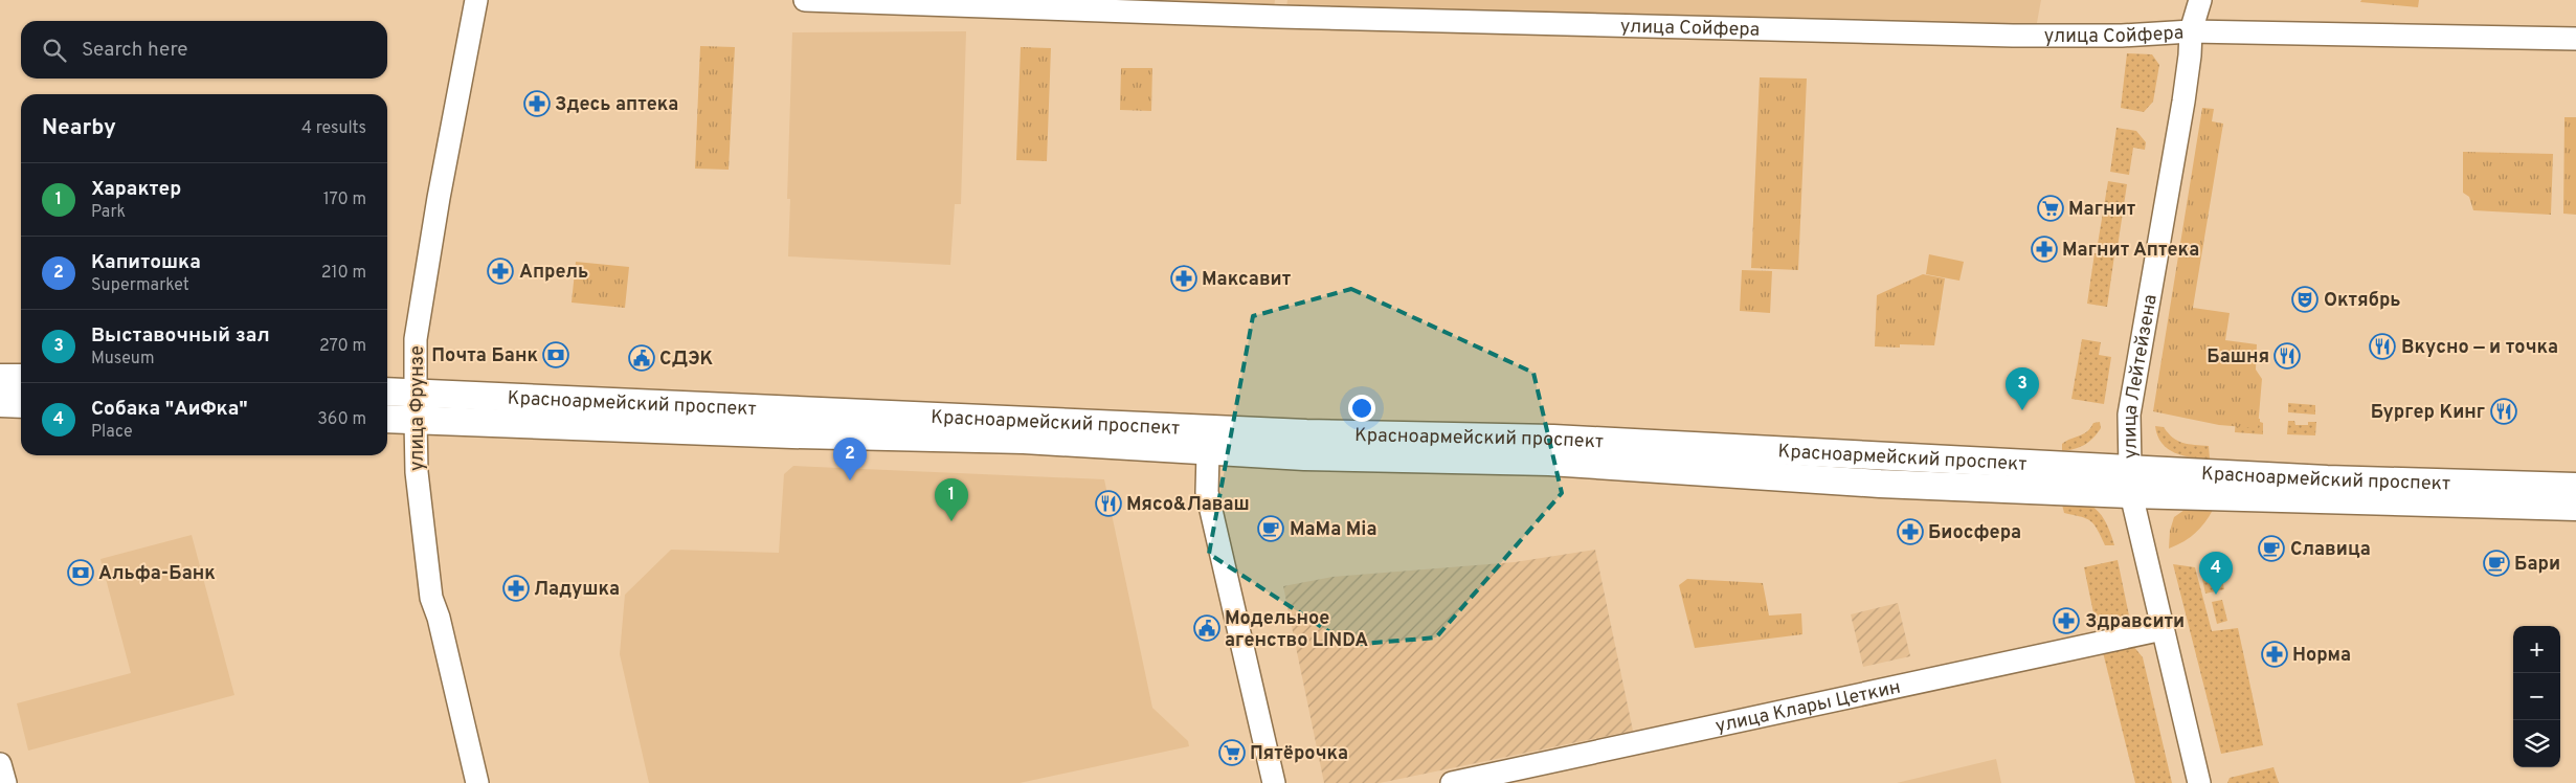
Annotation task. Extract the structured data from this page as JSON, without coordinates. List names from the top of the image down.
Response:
{
  "streets": {
    "main road": ["улица Лейтейзена", "Красноармейский проспект", "улица Фрунзе"],
    "street": ["улица Сойфера", "улица Клары Цеткин"]
  },
  "crossings": [
    ["улица Сойфера", "улица Лейтейзена"],
    ["улица Лейтейзена", "Красноармейский проспект"],
    ["улица Лейтейзена", "улица Клары Цеткин"],
    ["Красноармейский проспект", "улица Фрунзе"]
  ],
  "places": {
    "pharmacy": [
      "Здесь аптека",
      "Магнит Аптека",
      "Апрель",
      "Максавит",
      "Биосфера",
      "Ладушка",
      "Здравсити",
      "Норма"
    ],
    "supermarket": ["Магнит", "Пятёрочка"],
    "theatre": ["Октябрь"],
    "restaurant": [
      "Вкусно — и точка",
      "Башня",
      "Бургер Кинг",
      "Мясо&Лаваш"
    ],
    "bank": ["Почта Банк", "Альфа-Банк"],
    "public building": ["СДЭК", "Модельное агенство LINDA"],
    "cafe": ["MaMa Mia", "Славица", "Бари"]
  },
  "page": {
    "search": "Search here",
    "heading": ["Nearby", "4 results"],
    "list": [
      {
        "mark": "1",
        "name": "Характер",
        "note": "Park",
        "value": "170 m"
      },
      {
        "mark": "2",
        "name": "Капитошка",
        "note": "Supermarket",
        "value": "210 m"
      },
      {
        "mark": "3",
        "name": "Выставочный зал",
        "note": "Museum",
        "value": "270 m"
      },
      {
        "mark": "4",
        "name": "Собака \"АиФка\"",
        "note": "Place",
        "value": "360 m"
      }
    ],
    "pins": [
      "3",
      "2",
      "1",
      "4"
    ],
    "map_buttons": ["+", "−"]
  }
}
